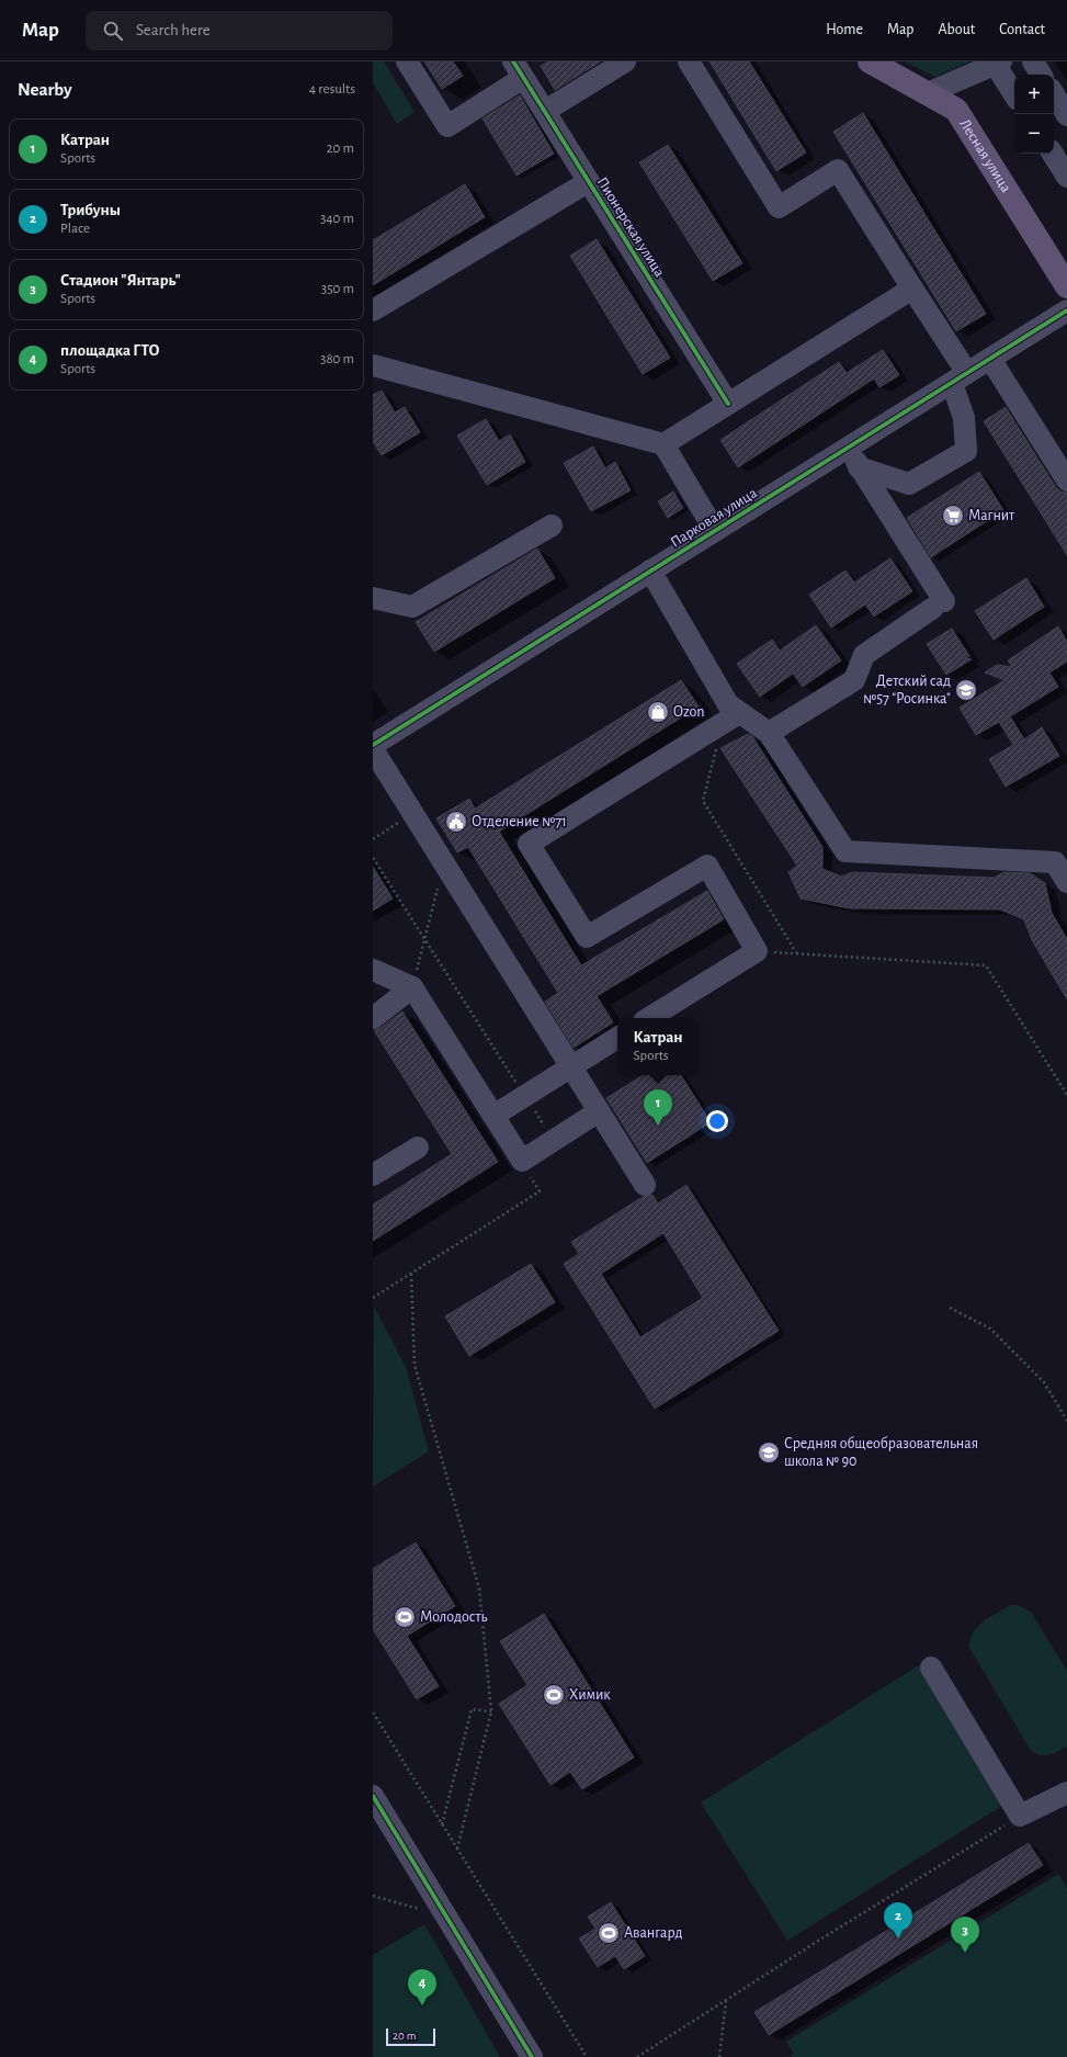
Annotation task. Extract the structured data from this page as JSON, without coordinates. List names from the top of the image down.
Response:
{
  "streets": {
    "main road": ["Лесная улица"],
    "street": ["Пионерская улица", "Парковая улица"]
  },
  "places": {
    "supermarket": ["Магнит"],
    "school or university": ["Детский сад №57 \"Росинка\"", "Средняя общеобразовательная школа № 90"],
    "shop": ["Ozon"],
    "public building": ["Отделение №71"],
    "sports": ["Молодость", "Химик", "Авангард"]
  },
  "scale_bar": "20 m",
  "page": {
    "header": "Map",
    "search": "Search here",
    "nav": [
      "Home",
      "Map",
      "About",
      "Contact"
    ],
    "heading": ["Nearby", "4 results"],
    "map_buttons": ["+", "−"],
    "list": [
      {
        "mark": "1",
        "name": "Катран",
        "note": "Sports",
        "value": "20 m"
      },
      {
        "mark": "2",
        "name": "Трибуны",
        "note": "Place",
        "value": "340 m"
      },
      {
        "mark": "3",
        "name": "Стадион \"Янтарь\"",
        "note": "Sports",
        "value": "350 m"
      },
      {
        "mark": "4",
        "name": "площадка ГТО",
        "note": "Sports",
        "value": "380 m"
      }
    ],
    "popup": ["Катран", "Sports"],
    "pins": [
      "1",
      "2",
      "3",
      "4"
    ],
    "scale": "20 m"
  }
}
